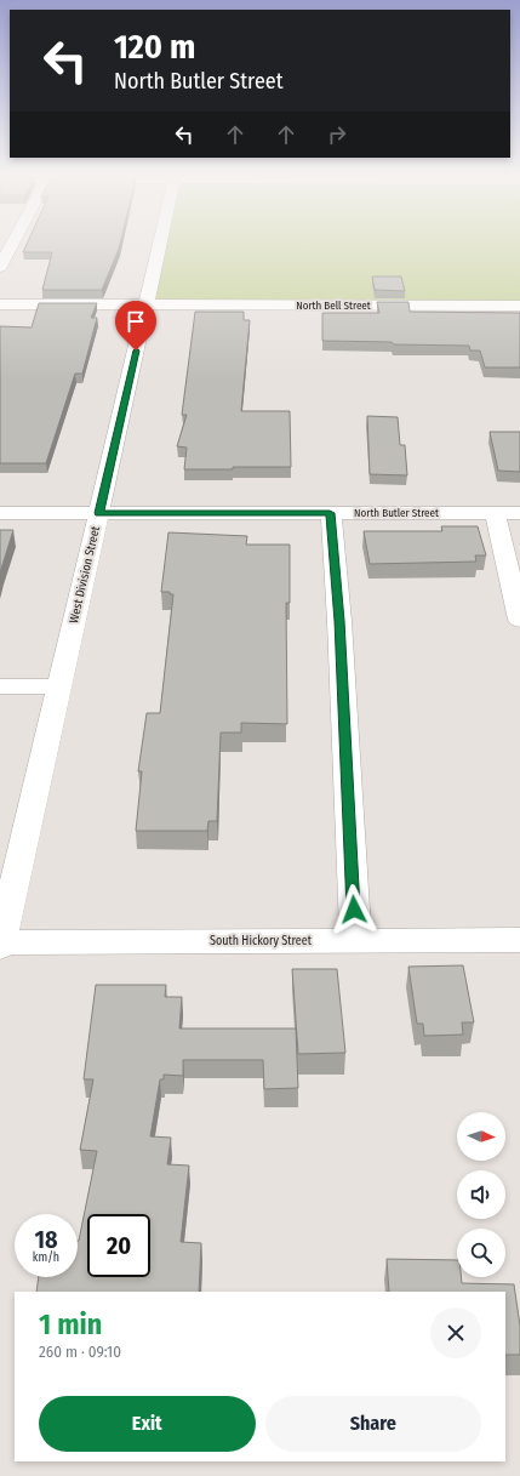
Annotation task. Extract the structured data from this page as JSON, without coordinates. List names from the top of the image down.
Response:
{
  "streets": {
    "street": [
      "North Bell Street",
      "North Butler Street",
      "West Division Street",
      "South Hickory Street"
    ]
  },
  "crossings": [
    ["North Bell Street", "West Division Street"],
    ["North Butler Street", "West Division Street"],
    ["West Division Street", "South Hickory Street"]
  ],
  "north": "right",
  "page": {
    "turn": ["120 m", "North Butler Street"],
    "speed": "18 km/h",
    "limit": "20",
    "heading": ["1 min", "260 m · 09:10"],
    "buttons": ["Exit", "Share"]
  }
}
